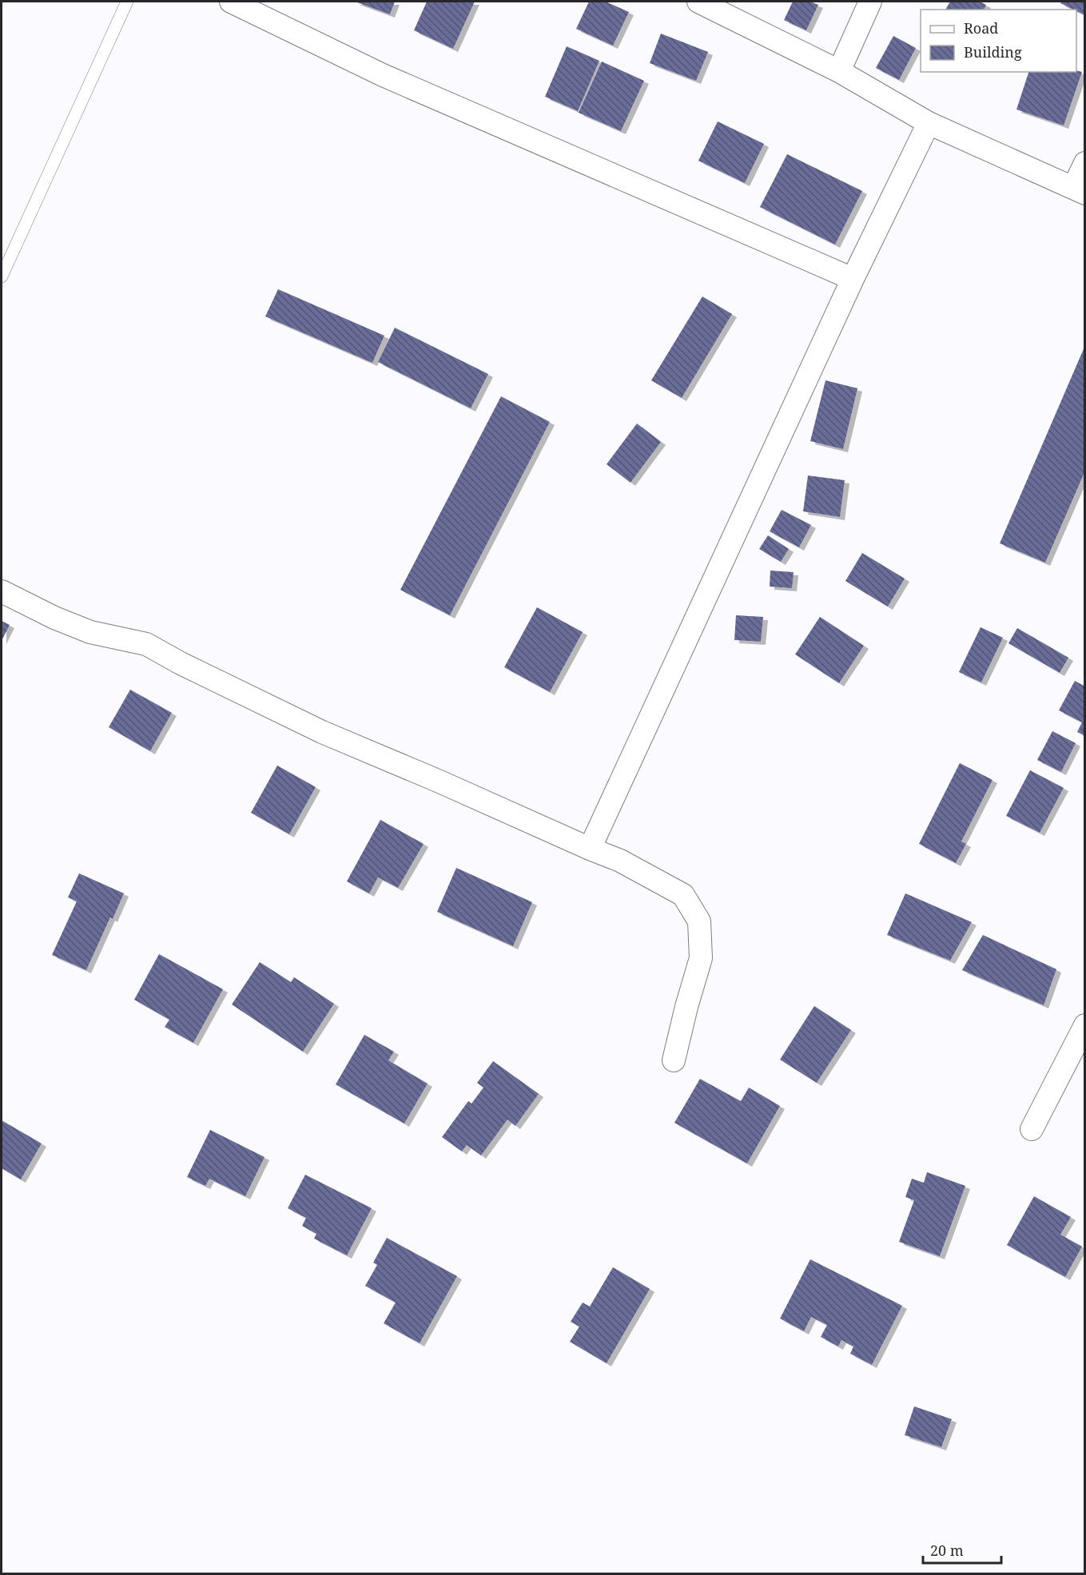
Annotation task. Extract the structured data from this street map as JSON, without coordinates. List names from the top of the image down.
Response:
{
  "legend": ["Road", "Building"],
  "scale_bar": "20 m"
}
